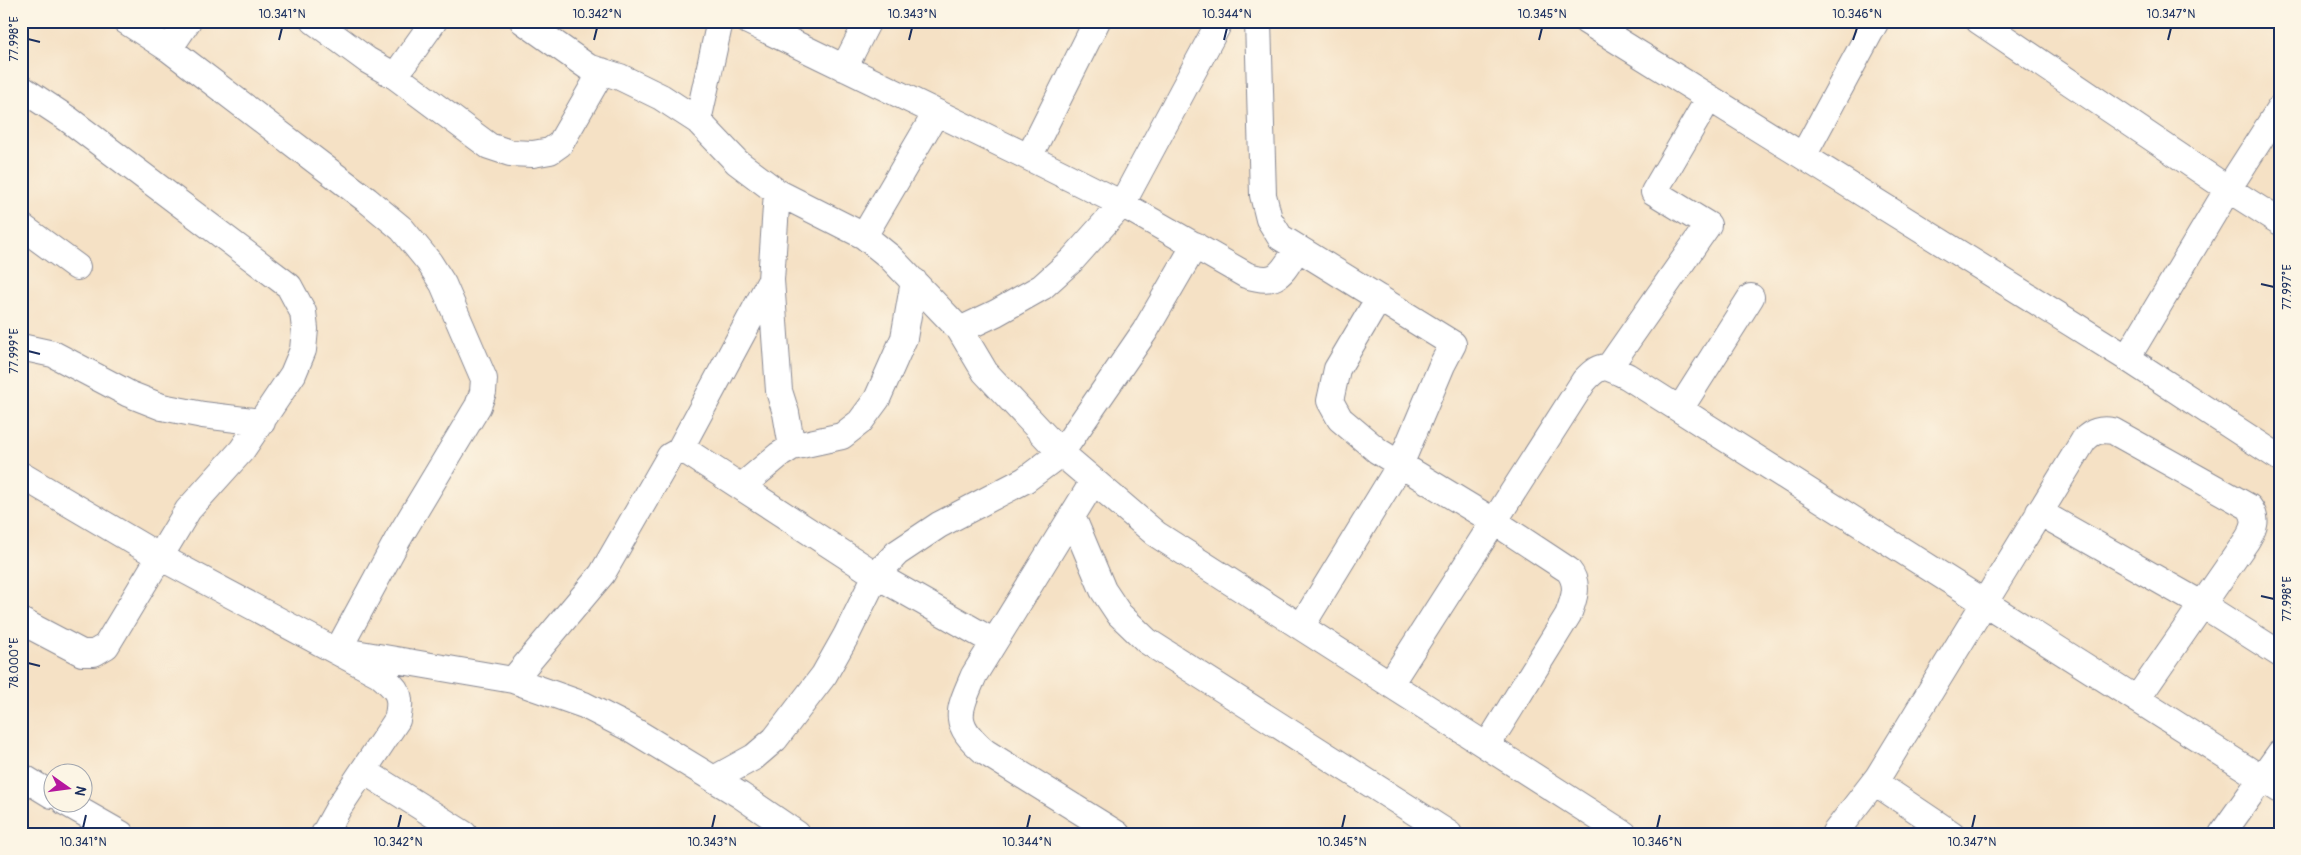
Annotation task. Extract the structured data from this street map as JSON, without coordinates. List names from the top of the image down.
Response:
{
  "north": "right",
  "coordinates": [
    "10.341°N",
    "10.342°N",
    "10.343°N",
    "10.344°N",
    "10.345°N",
    "10.346°N",
    "10.347°N",
    "77.998°E",
    "77.997°E",
    "77.999°E",
    "78.000°E"
  ]
}
